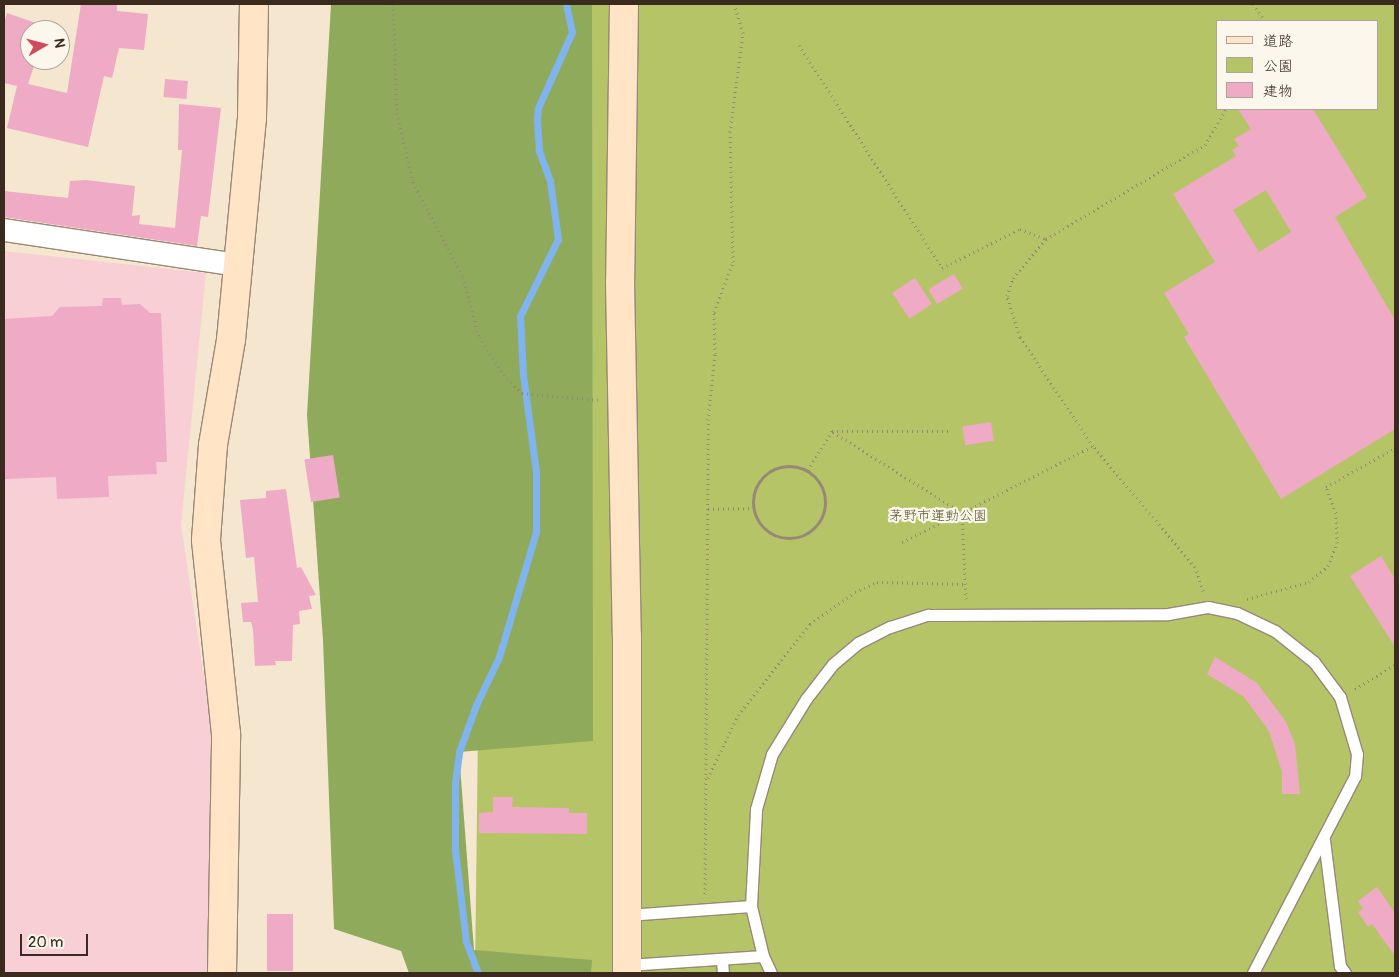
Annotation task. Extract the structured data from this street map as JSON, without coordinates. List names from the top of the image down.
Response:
{
  "parks": ["茅野市運動公園"],
  "legend": ["道路", "公園", "建物"],
  "scale_bar": "20 m",
  "north": "right"
}
